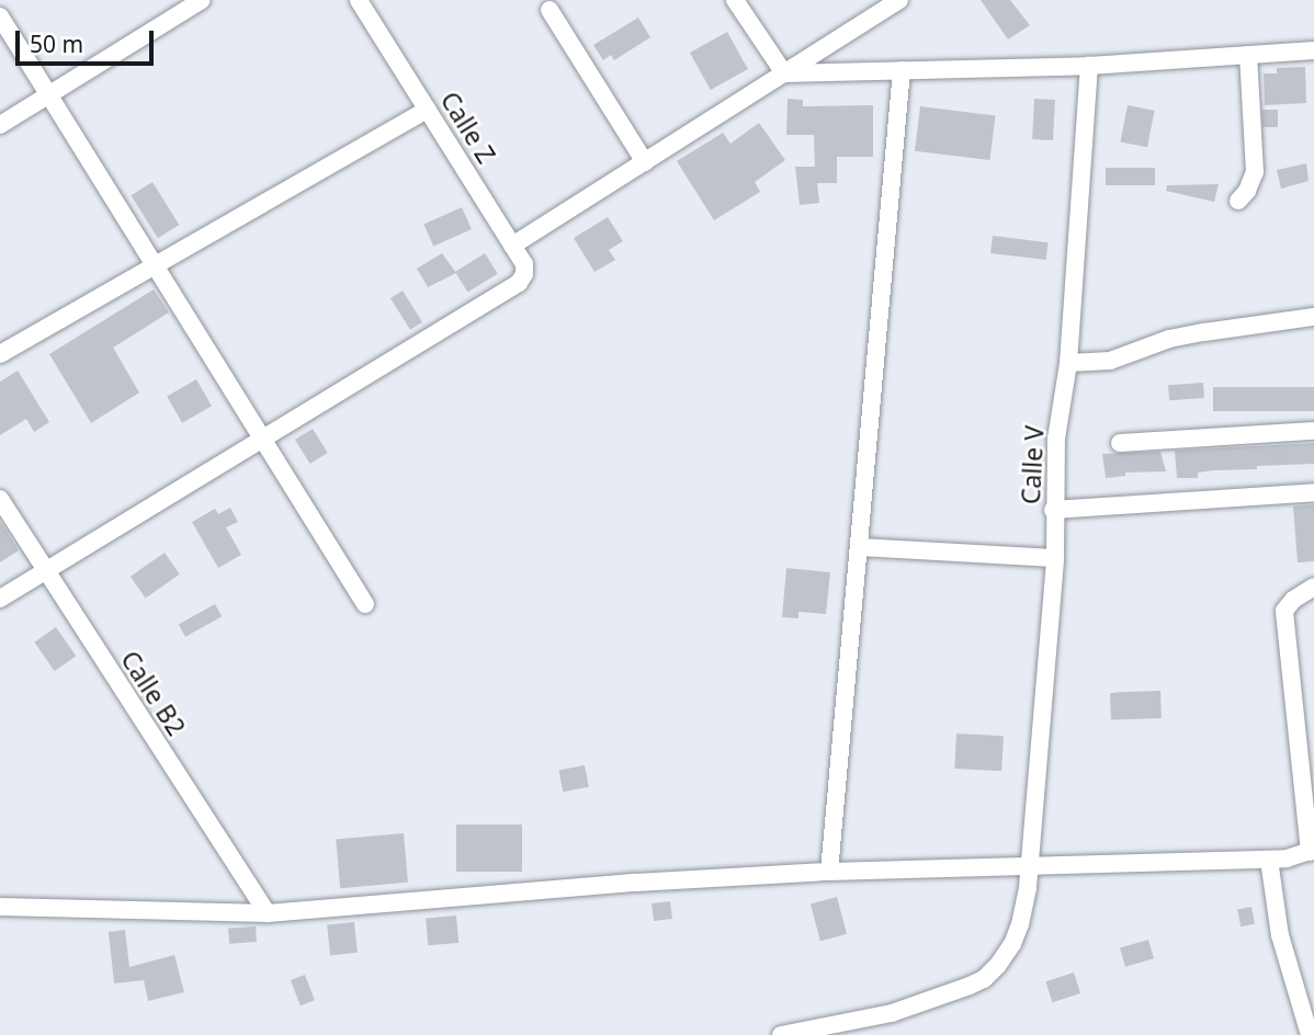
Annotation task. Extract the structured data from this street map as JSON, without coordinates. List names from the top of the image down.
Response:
{
  "streets": {
    "street": ["Calle Z", "Calle V", "Calle B2"]
  },
  "scale_bar": "50 m"
}
